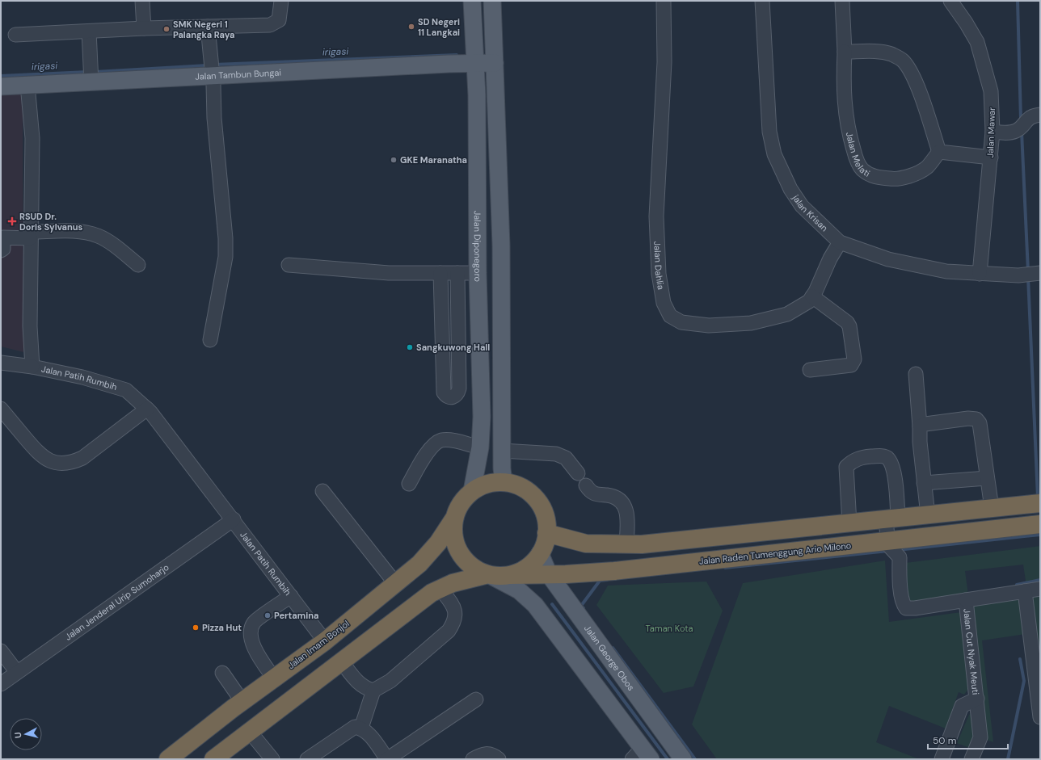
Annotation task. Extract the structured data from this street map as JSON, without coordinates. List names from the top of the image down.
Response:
{
  "streets": {
    "highway": ["Jalan Raden Tumenggung Ario Milono", "Jalan Imam Bonjol"],
    "main road": ["Jalan Tambun Bungai", "Jalan Diponegoro", "Jalan George Obos"],
    "street": [
      "Jalan Mawar",
      "Jalan Melati",
      "jalan Krisan",
      "Jalan Dahlia",
      "Jalan Patih Rumbih",
      "Jalan Jenderal Urip Sumoharjo",
      "Jalan Cut Nyak Meuti"
    ]
  },
  "crossings": [
    ["Jalan Tambun Bungai", "Jalan Diponegoro"],
    ["Jalan Tambun Bungai", "Jalan Patih Rumbih"],
    ["Jalan Mawar", "jalan Krisan"],
    ["jalan Krisan", "Jalan Dahlia"],
    ["Jalan Diponegoro", "Jalan Raden Tumenggung Ario Milono"],
    ["Jalan Diponegoro", "Jalan Imam Bonjol"],
    ["Jalan Diponegoro", "Jalan George Obos"],
    ["Jalan Patih Rumbih", "Jalan Jenderal Urip Sumoharjo"],
    ["Jalan Patih Rumbih", "Jalan Imam Bonjol"],
    ["Jalan Raden Tumenggung Ario Milono", "Jalan Imam Bonjol"],
    ["Jalan Raden Tumenggung Ario Milono", "Jalan Cut Nyak Meuti"],
    ["Jalan Raden Tumenggung Ario Milono", "Jalan George Obos"],
    ["Jalan Imam Bonjol", "Jalan George Obos"]
  ],
  "water": ["irigasi"],
  "parks": ["Taman Kota"],
  "places": {
    "other": [
      "SD Negeri 11 Langkai",
      "SMK Negeri 1 Palangka Raya",
      "GKE Maranatha",
      "Sangkuwong Hall",
      "Pertamina",
      "Pizza Hut"
    ],
    "health": ["RSUD Dr. Doris Sylvanus"]
  },
  "scale_bar": "50 m",
  "north": "left"
}
